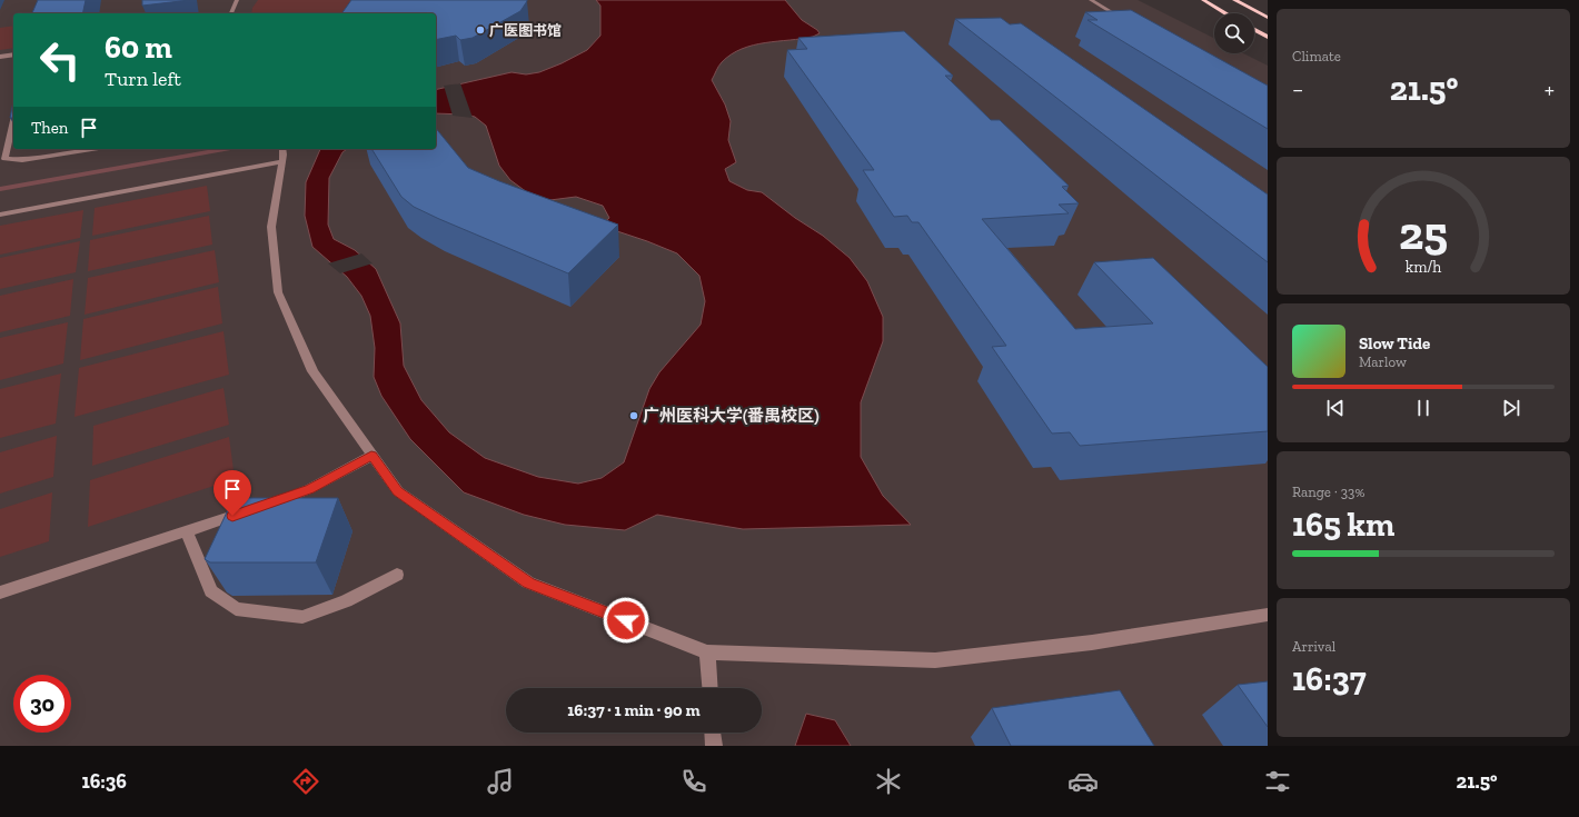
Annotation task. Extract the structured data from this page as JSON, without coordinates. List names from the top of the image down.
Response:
{
  "places": ["广医图书馆", "广州医科大学(番禺校区)"],
  "page": {
    "tile": [
      "Climate",
      ["Range · 33%", "165 km"],
      ["Arrival", "16:37"]
    ],
    "turn": ["60 m", "Turn left"],
    "heat": ["−", "21.5°", "+"],
    "then": "Then",
    "song": ["Slow Tide", "Marlow"],
    "limit": "30",
    "trip": "16:37 · 1 min · 90 m",
    "tabs": ["16:36", "21.5°"],
    "gauge": ["25", "km/h"]
  }
}
